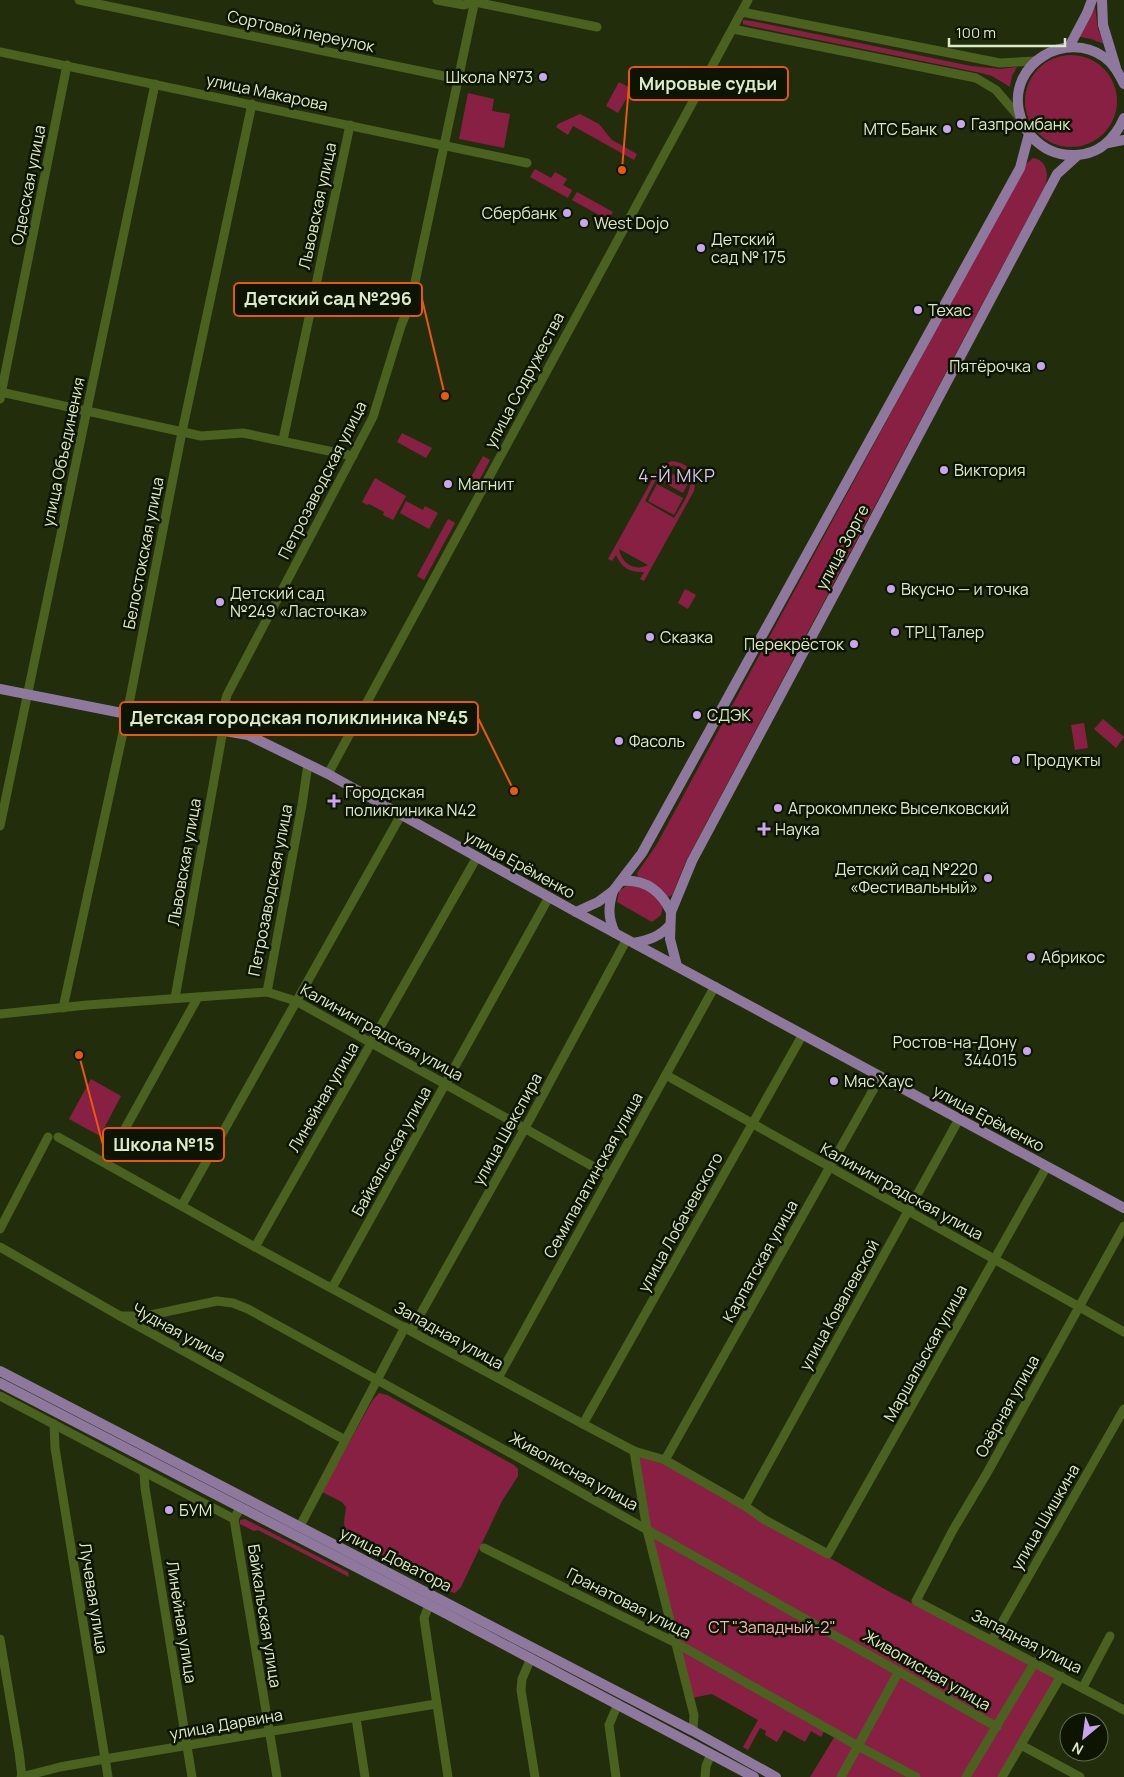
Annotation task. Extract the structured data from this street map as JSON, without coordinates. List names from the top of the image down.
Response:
{
  "streets": {
    "main road": ["улица Зорге", "улица Ерёменко", "улица Доватора"],
    "street": [
      "Сортовой переулок",
      "улица Макарова",
      "Одесская улица",
      "Львовская улица",
      "улица Содружества",
      "улица Объединения",
      "Петрозаводская улица",
      "Белостокская улица",
      "Калининградская улица",
      "Линейная улица",
      "улица Шекспира",
      "Байкальская улица",
      "Семипалатинская улица",
      "улица Лобачевского",
      "Карпатская улица",
      "улица Ковалевской",
      "Чудная улица",
      "Западная улица",
      "Маршальская улица",
      "Озёрная улица",
      "Живописная улица",
      "улица Шишкина",
      "Лучевая улица",
      "Гранатовая улица",
      "улица Дарвина"
    ]
  },
  "crossings": [
    ["Сортовой переулок", "Петрозаводская улица"],
    ["улица Макарова", "Одесская улица"],
    ["улица Макарова", "Львовская улица"],
    ["улица Макарова", "улица Объединения"],
    ["улица Макарова", "Петрозаводская улица"],
    ["улица Макарова", "Белостокская улица"],
    ["Львовская улица", "Петрозаводская улица"],
    ["Львовская улица", "улица Ерёменко"],
    ["Львовская улица", "Калининградская улица"],
    ["улица Содружества", "улица Ерёменко"],
    ["улица Объединения", "улица Ерёменко"],
    ["Петрозаводская улица", "улица Ерёменко"],
    ["Петрозаводская улица", "Калининградская улица"],
    ["улица Зорге", "улица Ерёменко"],
    ["улица Зорге", "улица Шекспира"],
    ["Белостокская улица", "улица Ерёменко"],
    ["Белостокская улица", "Калининградская улица"],
    ["улица Ерёменко", "Линейная улица"],
    ["улица Ерёменко", "улица Шекспира"],
    ["улица Ерёменко", "Байкальская улица"],
    ["улица Ерёменко", "Семипалатинская улица"],
    ["улица Ерёменко", "улица Лобачевского"],
    ["улица Ерёменко", "Карпатская улица"],
    ["улица Ерёменко", "улица Ковалевской"],
    ["улица Ерёменко", "Маршальская улица"],
    ["Калининградская улица", "Линейная улица"],
    ["Калининградская улица", "улица Шекспира"],
    ["Калининградская улица", "Байкальская улица"],
    ["Калининградская улица", "Семипалатинская улица"],
    ["Калининградская улица", "улица Лобачевского"],
    ["Калининградская улица", "Карпатская улица"],
    ["Калининградская улица", "улица Ковалевской"],
    ["Калининградская улица", "Маршальская улица"],
    ["Калининградская улица", "Озёрная улица"],
    ["Линейная улица", "Западная улица"],
    ["Линейная улица", "улица Дарвина"],
    ["улица Шекспира", "Чудная улица"],
    ["улица Шекспира", "Западная улица"],
    ["улица Шекспира", "Живописная улица"],
    ["улица Шекспира", "улица Доватора"],
    ["Байкальская улица", "Западная улица"],
    ["Байкальская улица", "улица Дарвина"],
    ["Семипалатинская улица", "Западная улица"],
    ["улица Лобачевского", "Западная улица"],
    ["Карпатская улица", "Западная улица"],
    ["улица Ковалевской", "Западная улица"],
    ["Чудная улица", "Живописная улица"],
    ["Западная улица", "Маршальская улица"],
    ["Западная улица", "Озёрная улица"],
    ["Западная улица", "улица Шишкина"],
    ["Лучевая улица", "улица Дарвина"]
  ],
  "districts": ["4-Й МКР"],
  "parks": ["СТ \"Западный-2\""],
  "places": {
    "other": [
      "Школа №73",
      "Газпромбанк",
      "МТС Банк",
      "Мировые судьи",
      "Сбербанк",
      "West Dojo",
      "Детский сад № 175",
      "Техас",
      "Пятёрочка",
      "Детский сад №296",
      "Виктория",
      "Магнит",
      "Вкусно — и точка",
      "Детский сад №249 «Ласточка»",
      "ТРЦ Талер",
      "Сказка",
      "Перекрёсток",
      "СДЭК",
      "Фасоль",
      "Продукты",
      "Детская городская поликлиника №45",
      "Агрокомплекс Выселковский",
      "Детский сад №220 «Фестивальный»",
      "Абрикос",
      "Ростов-на-Дону 344015",
      "Школа №15",
      "Мяс Хаус",
      "БУМ"
    ],
    "health": ["Городская поликлиника N42", "Наука"]
  },
  "scale_bar": "100 m",
  "north": "bottom left"
}
